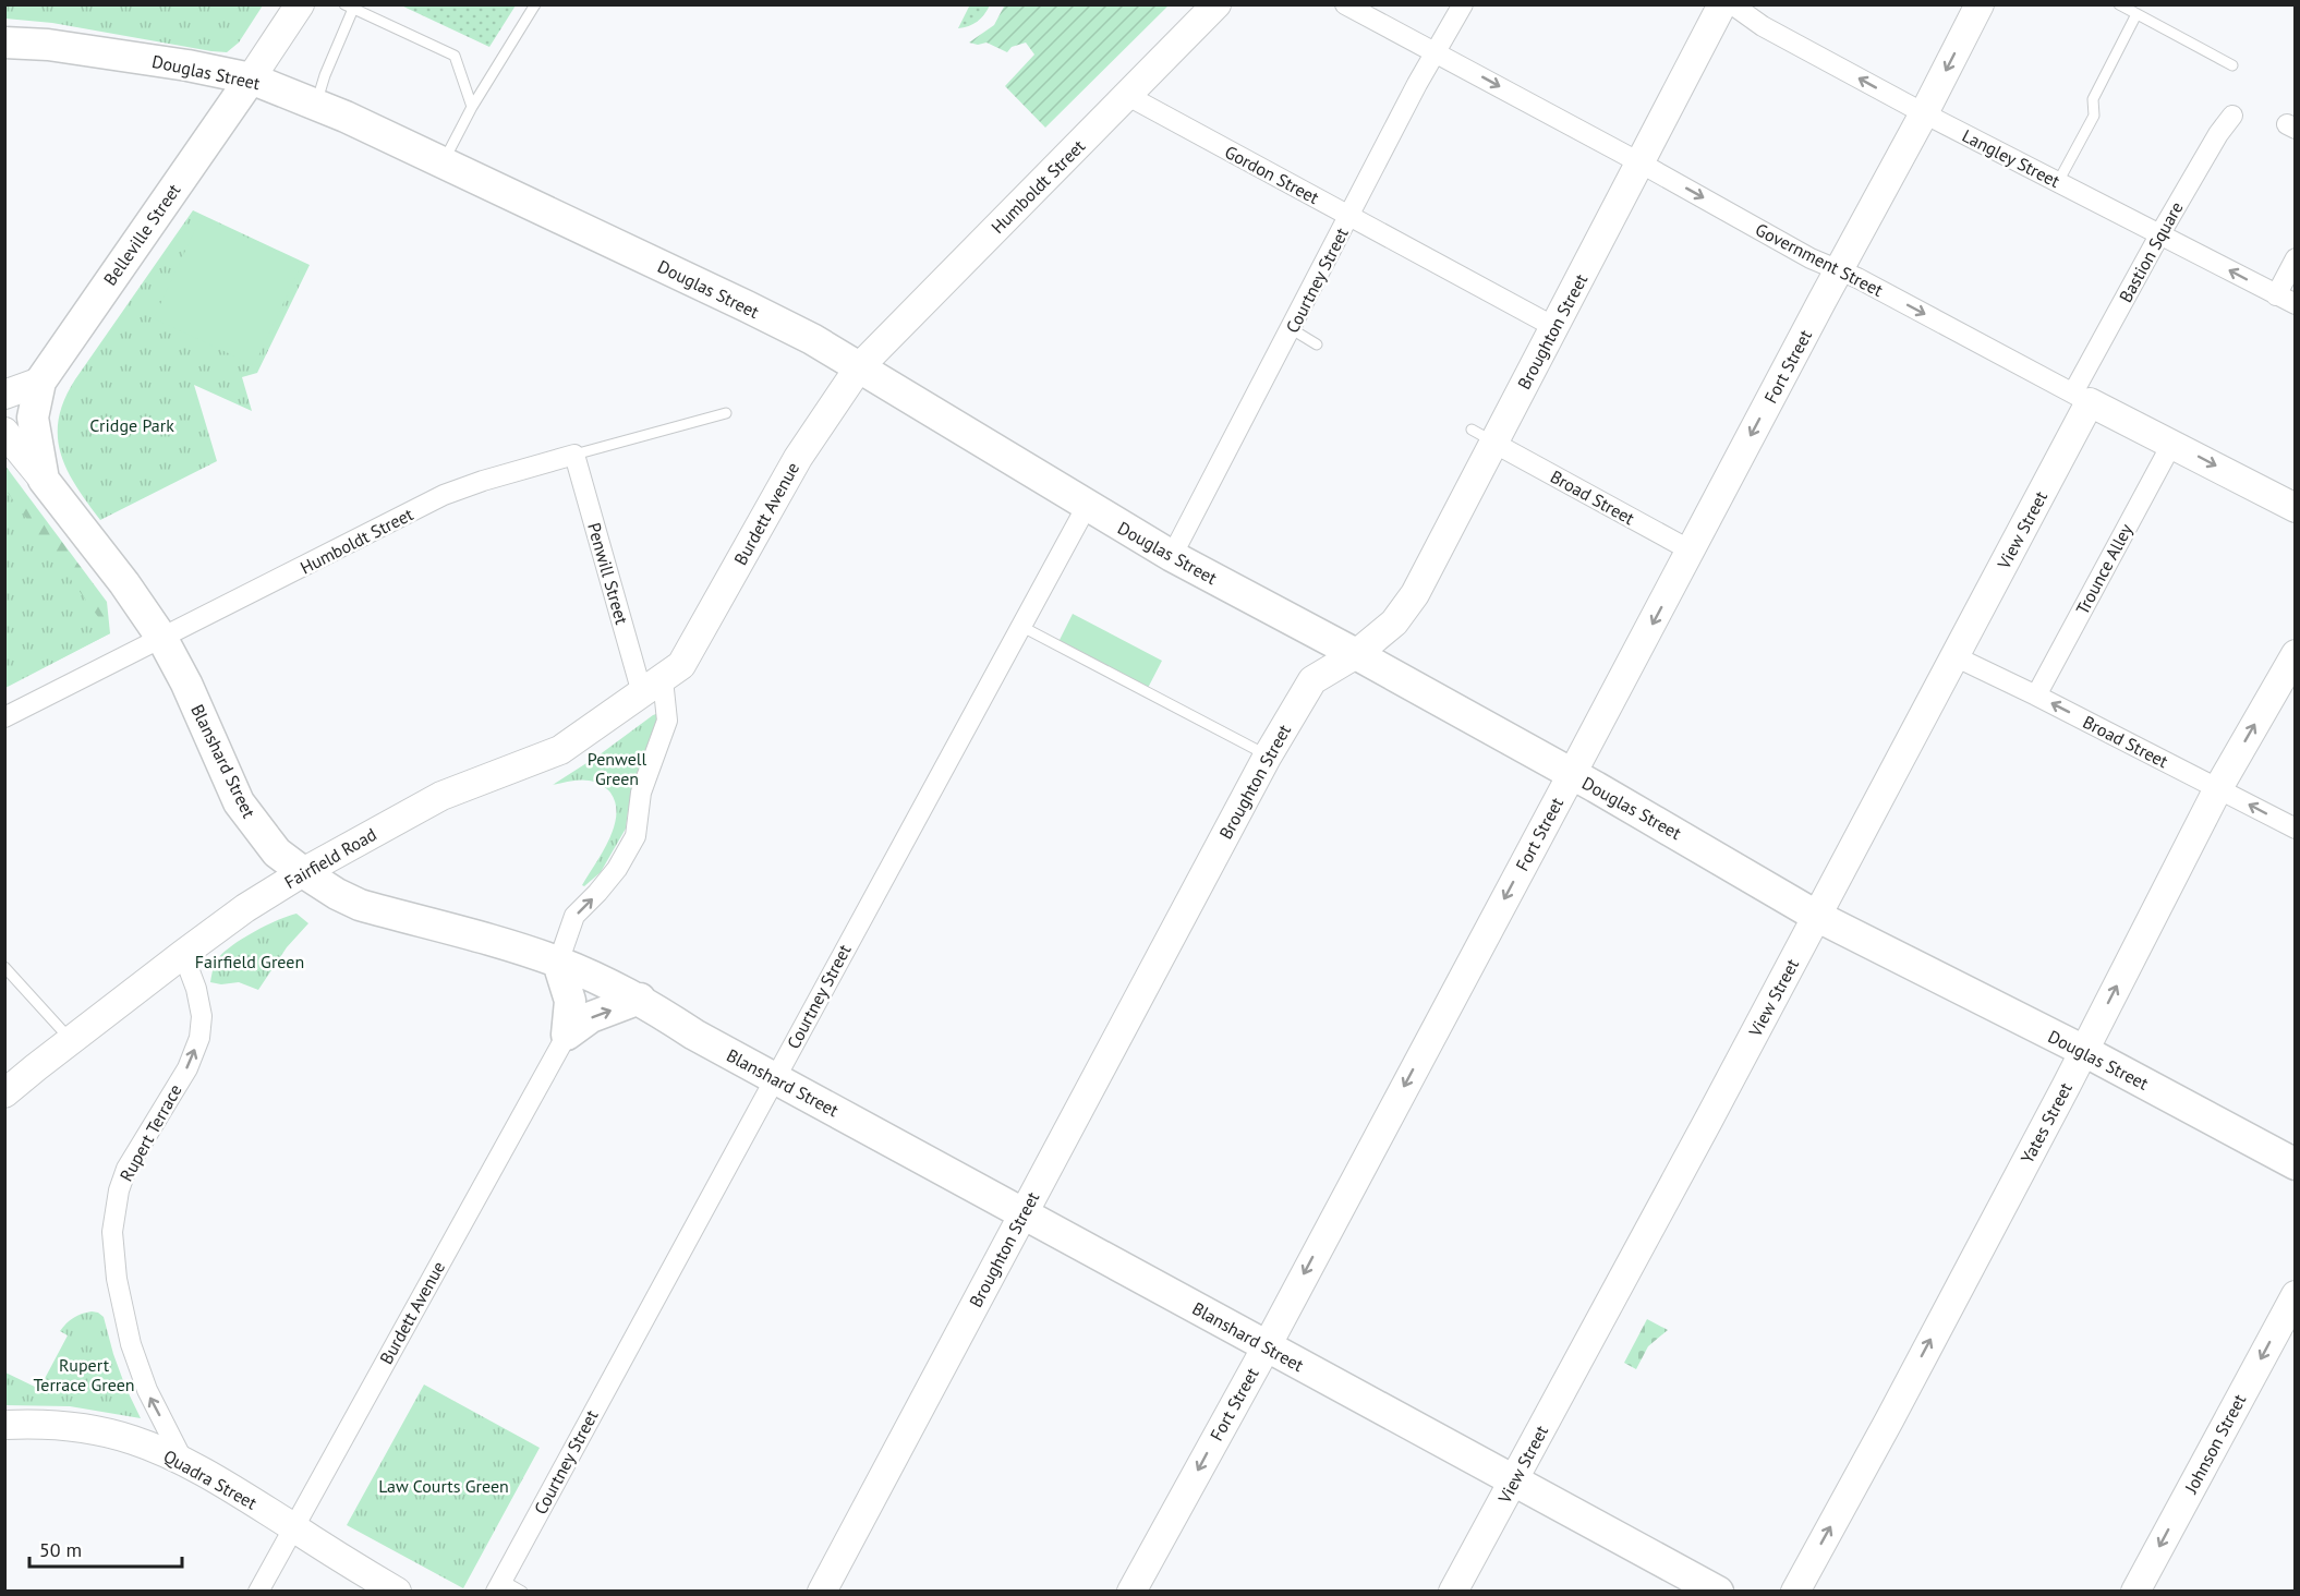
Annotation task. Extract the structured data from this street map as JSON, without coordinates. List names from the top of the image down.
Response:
{
  "streets": {
    "main road": ["Douglas Street", "Belleville Street", "Blanshard Street"],
    "street": [
      "Langley Street",
      "Gordon Street",
      "Humboldt Street",
      "Bastion Square",
      "Government Street",
      "Courtney Street",
      "Broughton Street",
      "Fort Street",
      "Broad Street",
      "Burdett Avenue",
      "View Street",
      "Trounce Alley",
      "Penwill Street",
      "Fairfield Road",
      "Yates Street",
      "Rupert Terrace",
      "Johnson Street",
      "Quadra Street"
    ]
  },
  "crossings": [
    ["Douglas Street", "Humboldt Street"],
    ["Douglas Street", "Belleville Street"],
    ["Douglas Street", "Courtney Street"],
    ["Douglas Street", "Broughton Street"],
    ["Douglas Street", "Fort Street"],
    ["Douglas Street", "Burdett Avenue"],
    ["Douglas Street", "View Street"],
    ["Douglas Street", "Yates Street"],
    ["Langley Street", "Bastion Square"],
    ["Langley Street", "Fort Street"],
    ["Gordon Street", "Humboldt Street"],
    ["Gordon Street", "Courtney Street"],
    ["Gordon Street", "Broughton Street"],
    ["Humboldt Street", "Burdett Avenue"],
    ["Humboldt Street", "Penwill Street"],
    ["Humboldt Street", "Blanshard Street"],
    ["Belleville Street", "Blanshard Street"],
    ["Bastion Square", "Government Street"],
    ["Bastion Square", "View Street"],
    ["Government Street", "Courtney Street"],
    ["Government Street", "Broughton Street"],
    ["Government Street", "Fort Street"],
    ["Government Street", "View Street"],
    ["Government Street", "Trounce Alley"],
    ["Courtney Street", "Blanshard Street"],
    ["Broughton Street", "Broad Street"],
    ["Broughton Street", "Blanshard Street"],
    ["Fort Street", "Broad Street"],
    ["Fort Street", "Blanshard Street"],
    ["Broad Street", "View Street"],
    ["Broad Street", "Trounce Alley"],
    ["Broad Street", "Yates Street"],
    ["Burdett Avenue", "Penwill Street"],
    ["Burdett Avenue", "Fairfield Road"],
    ["Burdett Avenue", "Quadra Street"],
    ["View Street", "Blanshard Street"],
    ["Penwill Street", "Fairfield Road"],
    ["Blanshard Street", "Fairfield Road"],
    ["Fairfield Road", "Rupert Terrace"],
    ["Rupert Terrace", "Quadra Street"]
  ],
  "one_way": [
    "Langley Street",
    "Government Street",
    "Fort Street",
    "Broad Street",
    "Yates Street",
    "Rupert Terrace",
    "Johnson Street"
  ],
  "parks": [
    "Cridge Park",
    "Penwell Green",
    "Fairfield Green",
    "Rupert Terrace Green",
    "Law Courts Green"
  ],
  "scale_bar": "50 m"
}
